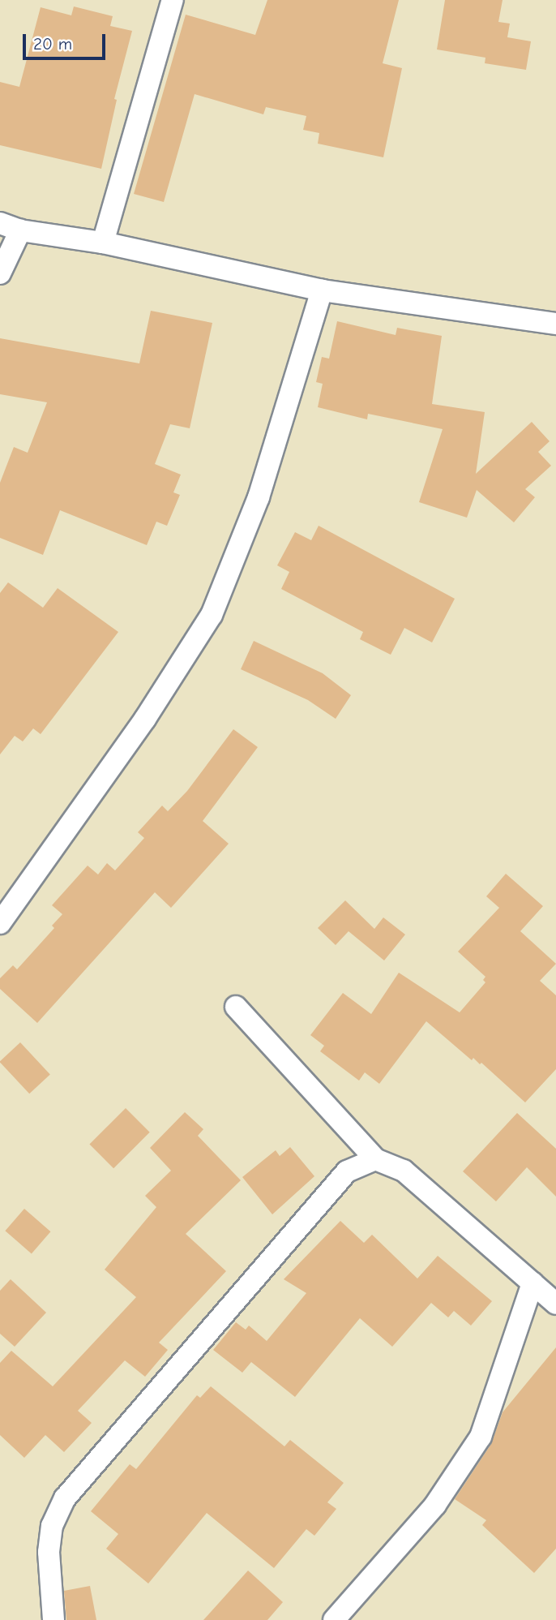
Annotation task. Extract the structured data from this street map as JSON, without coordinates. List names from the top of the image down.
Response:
{
  "scale_bar": "20 m"
}
